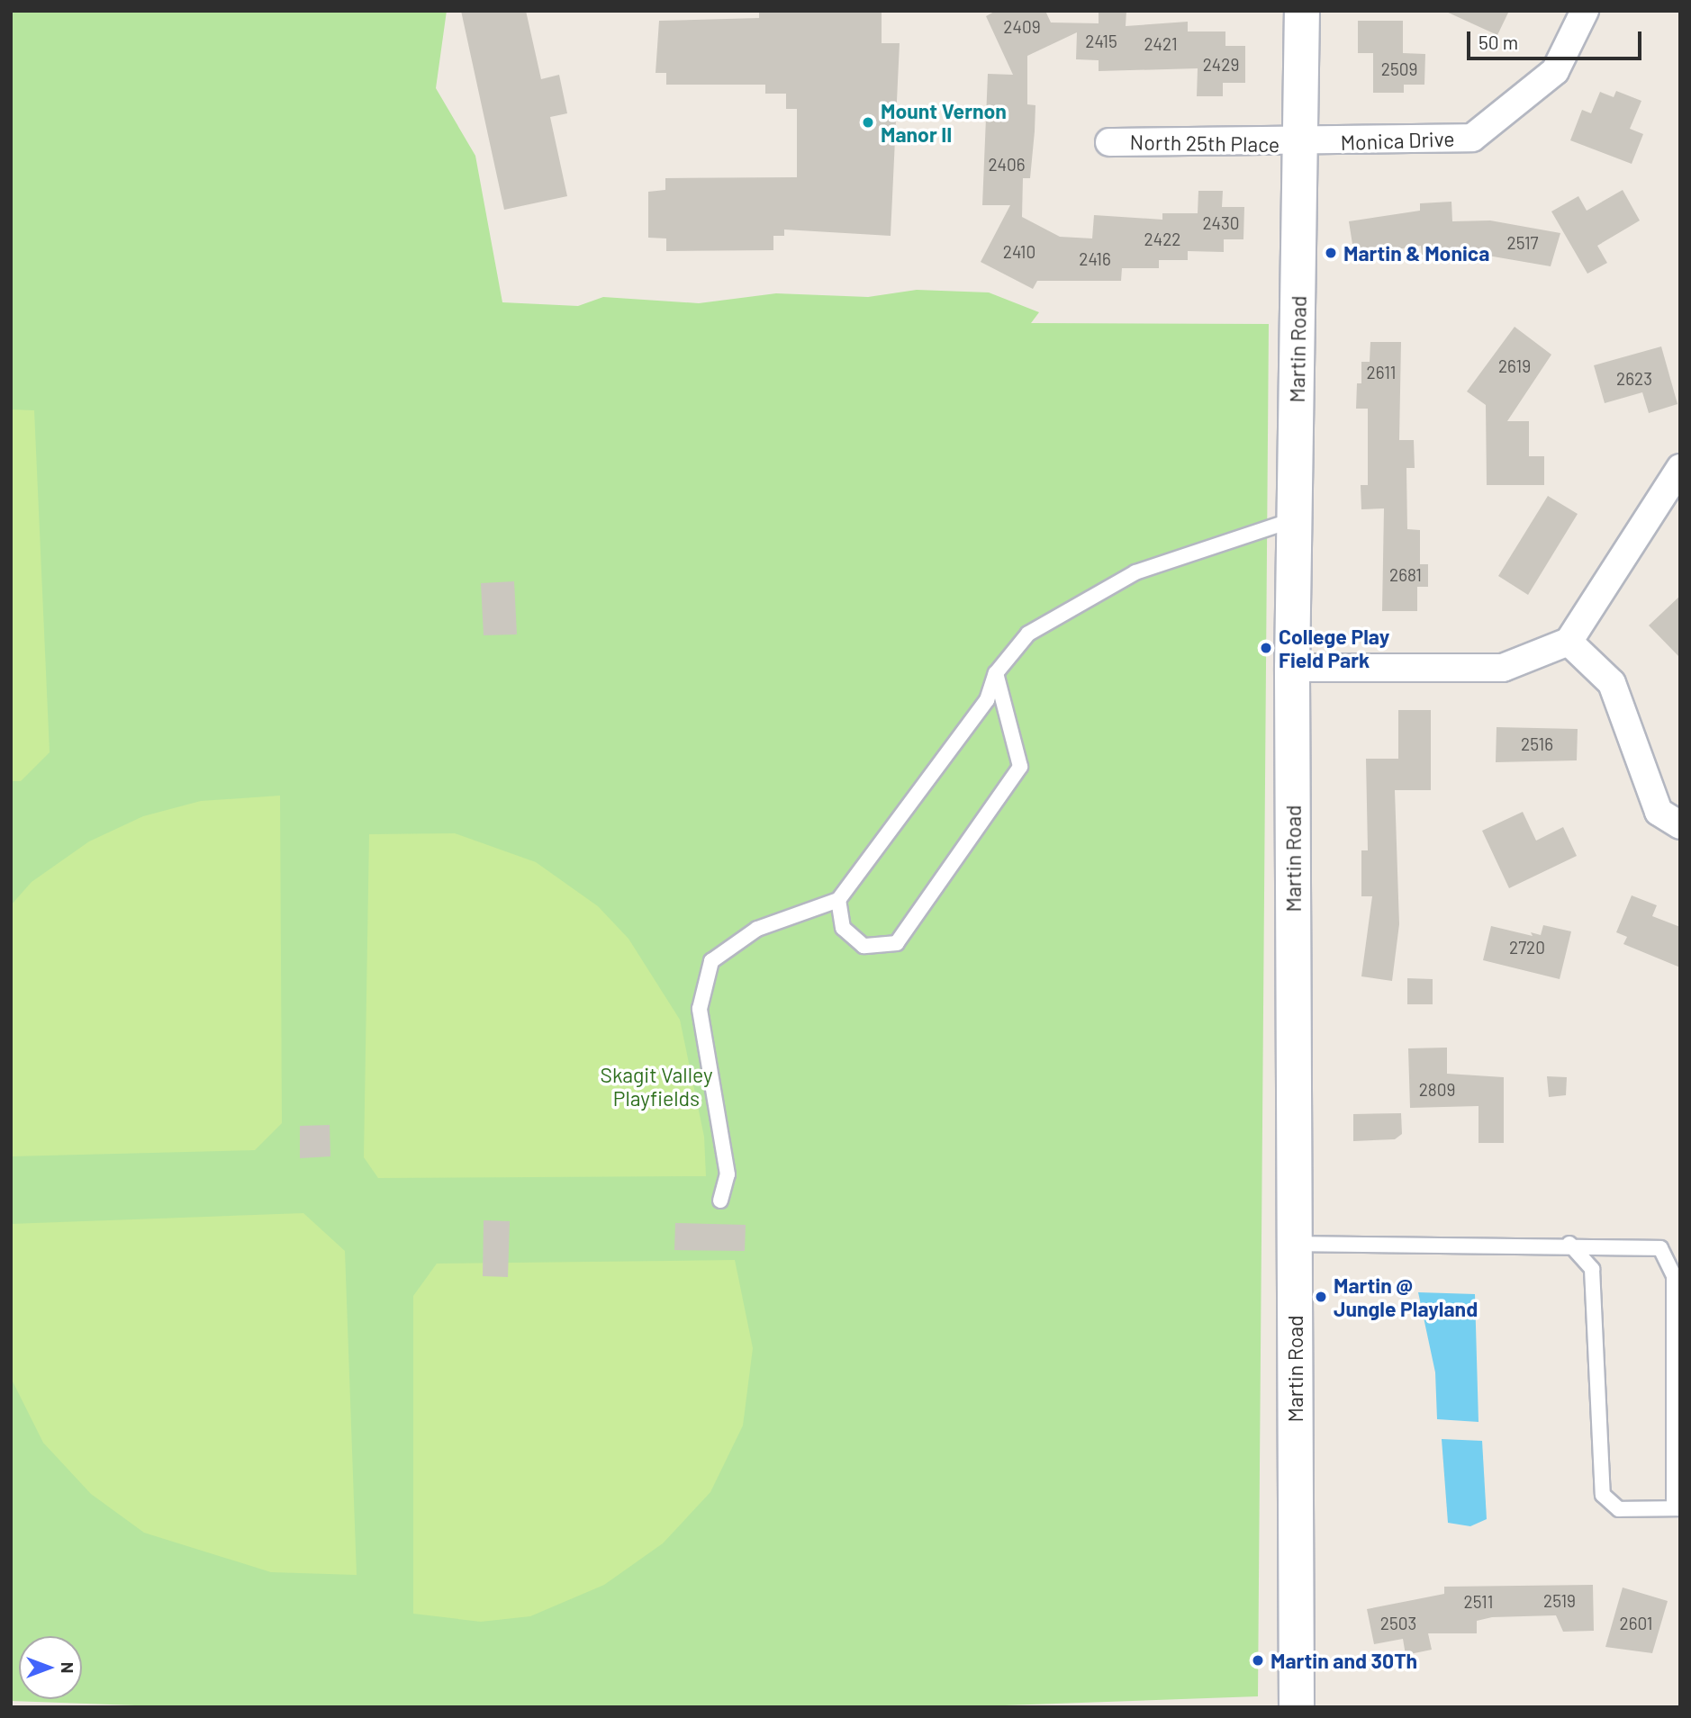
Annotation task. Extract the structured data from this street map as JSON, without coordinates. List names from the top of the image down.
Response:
{
  "streets": {
    "street": ["Monica Drive", "North 25th Place", "Martin Road"]
  },
  "crossings": [
    ["Monica Drive", "North 25th Place"],
    ["Monica Drive", "Martin Road"],
    ["North 25th Place", "Martin Road"]
  ],
  "parks": ["Skagit Valley Playfields"],
  "places": [
    "Mount Vernon Manor II",
    "Martin & Monica",
    "College Play Field Park",
    "Martin @ Jungle Playland",
    "Martin and 30Th"
  ],
  "house_numbers": [
    "2409",
    "2415",
    "2421",
    "2429",
    "2509",
    "2406",
    "2430",
    "2422",
    "2517",
    "2410",
    "2416",
    "2619",
    "2611",
    "2623",
    "2681",
    "2516",
    "2720",
    "2809",
    "2519",
    "2511",
    "2503",
    "2601"
  ],
  "scale_bar": "50 m",
  "north": "right"
}
